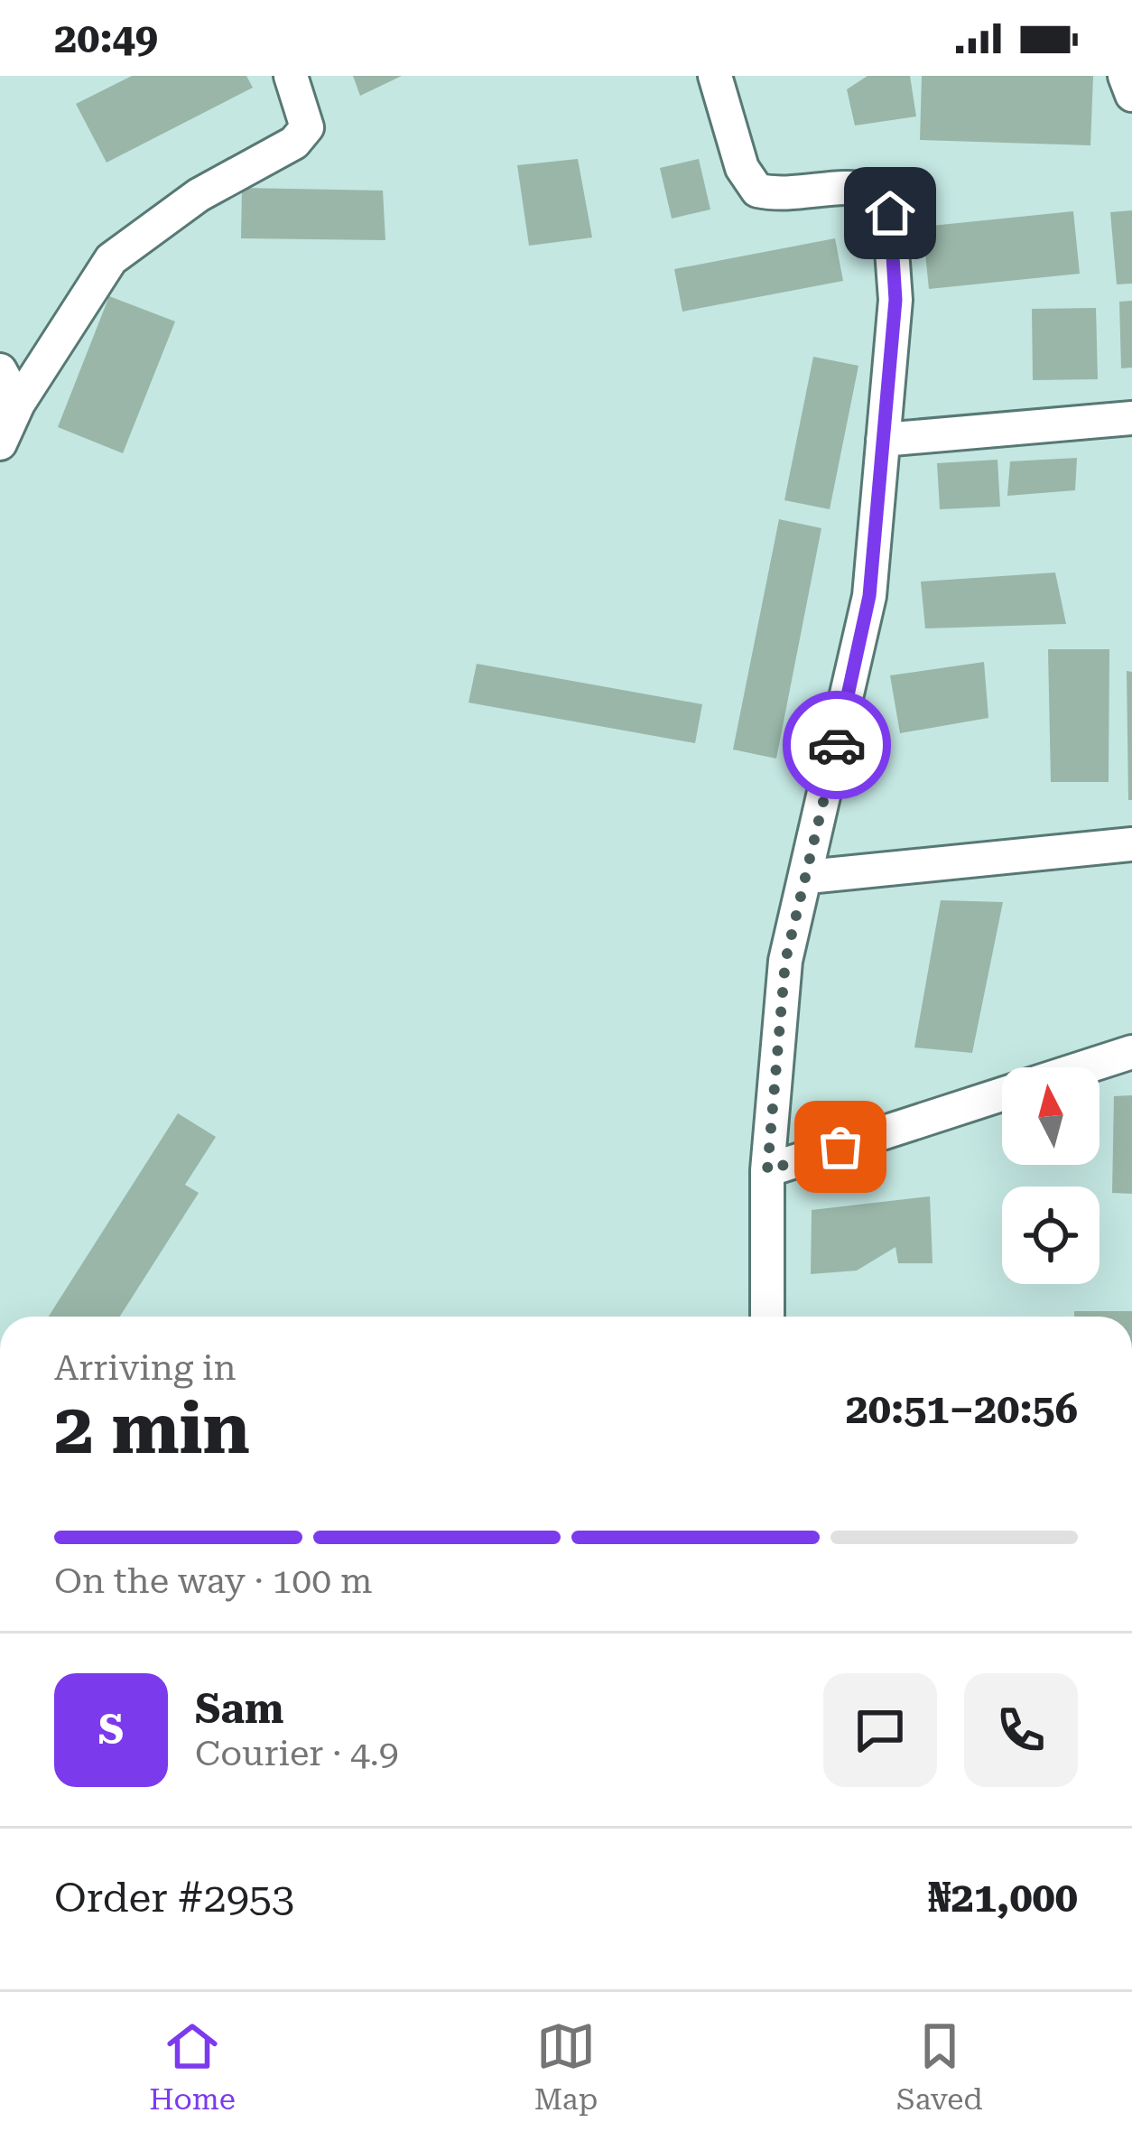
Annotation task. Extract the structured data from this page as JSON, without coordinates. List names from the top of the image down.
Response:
{
  "north": "top",
  "page": {
    "status": "20:49",
    "heading": ["2 min", "Arriving in", "20:51–20:56"],
    "panel": [
      "Sam",
      "Courier · 4.9",
      "Order #2953",
      "₦21,000"
    ],
    "bar": "On the way · 100 m",
    "round": "S",
    "tabs": ["Home", "Map", "Saved"]
  }
}
